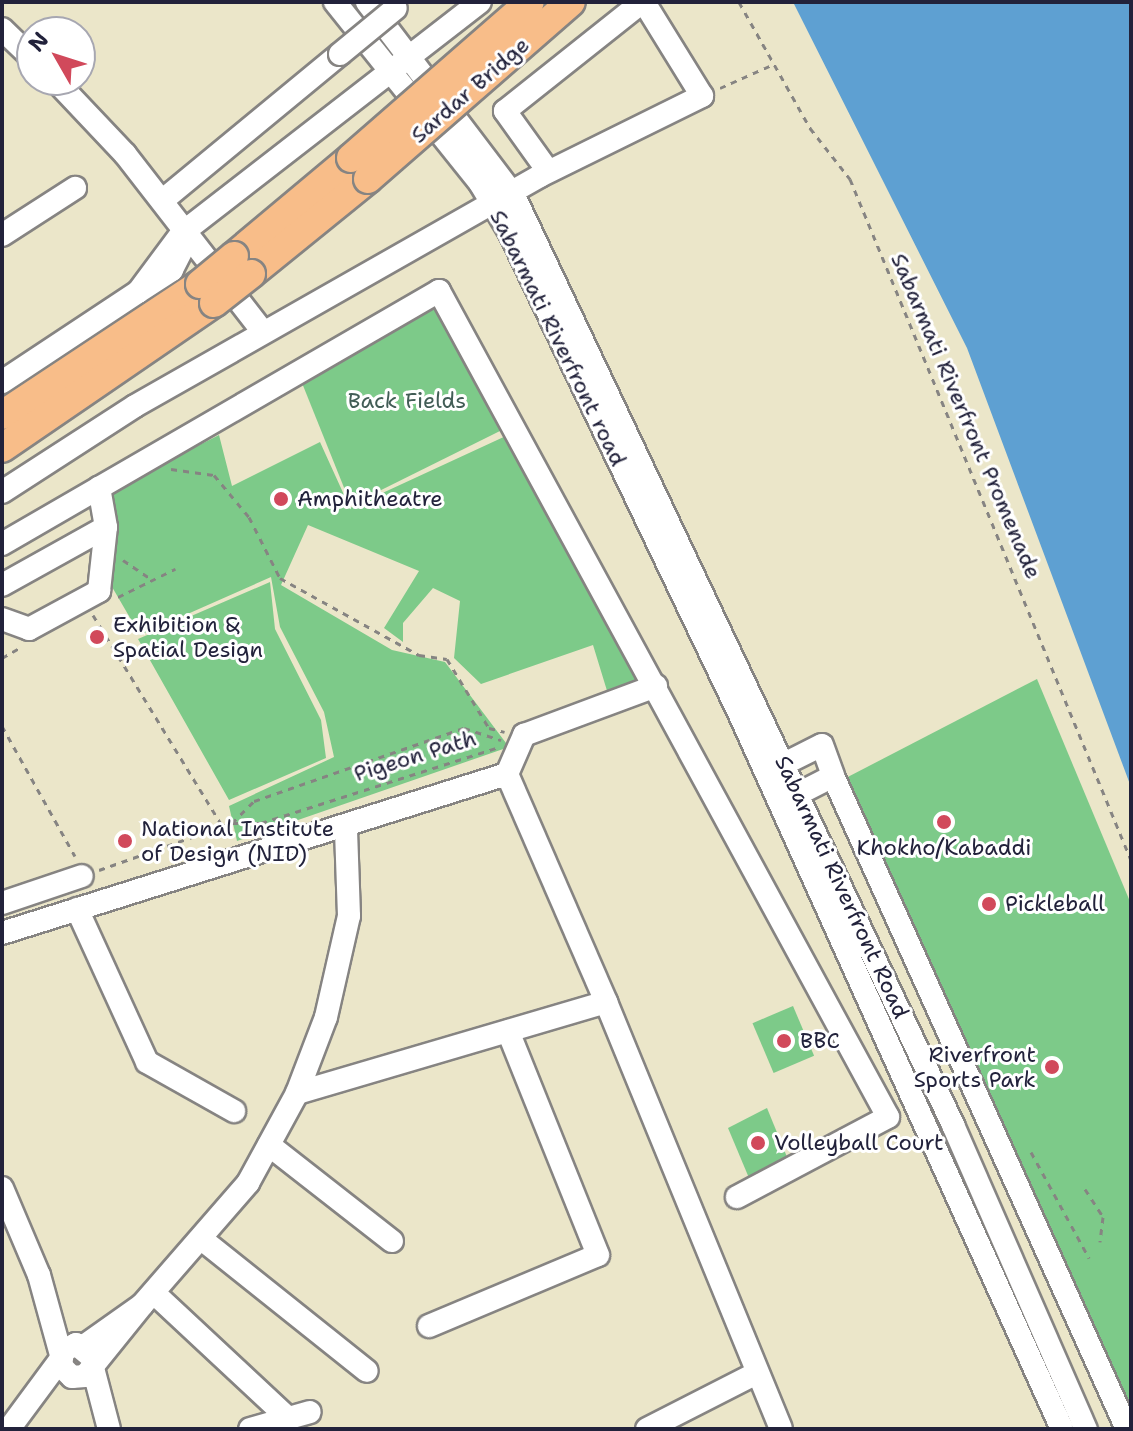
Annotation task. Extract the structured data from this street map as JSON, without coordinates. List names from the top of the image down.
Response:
{
  "streets": {
    "main road": ["Sardar Bridge"],
    "street": ["Sabarmati Riverfront road", "Sabarmati Riverfront Road"],
    "path": ["Sabarmati Riverfront Promenade", "Pigeon Path"]
  },
  "crossings": [
    ["Sabarmati Riverfront road", "Sabarmati Riverfront Road"]
  ],
  "parks": ["Back Fields"],
  "places": [
    "Amphitheatre",
    "Exhibition & Spatial Design",
    "Khokho/Kabaddi",
    "National Institute of Design (NID)",
    "Pickleball",
    "BBC",
    "Riverfront Sports Park",
    "Volleyball Court"
  ],
  "north": "top left"
}
